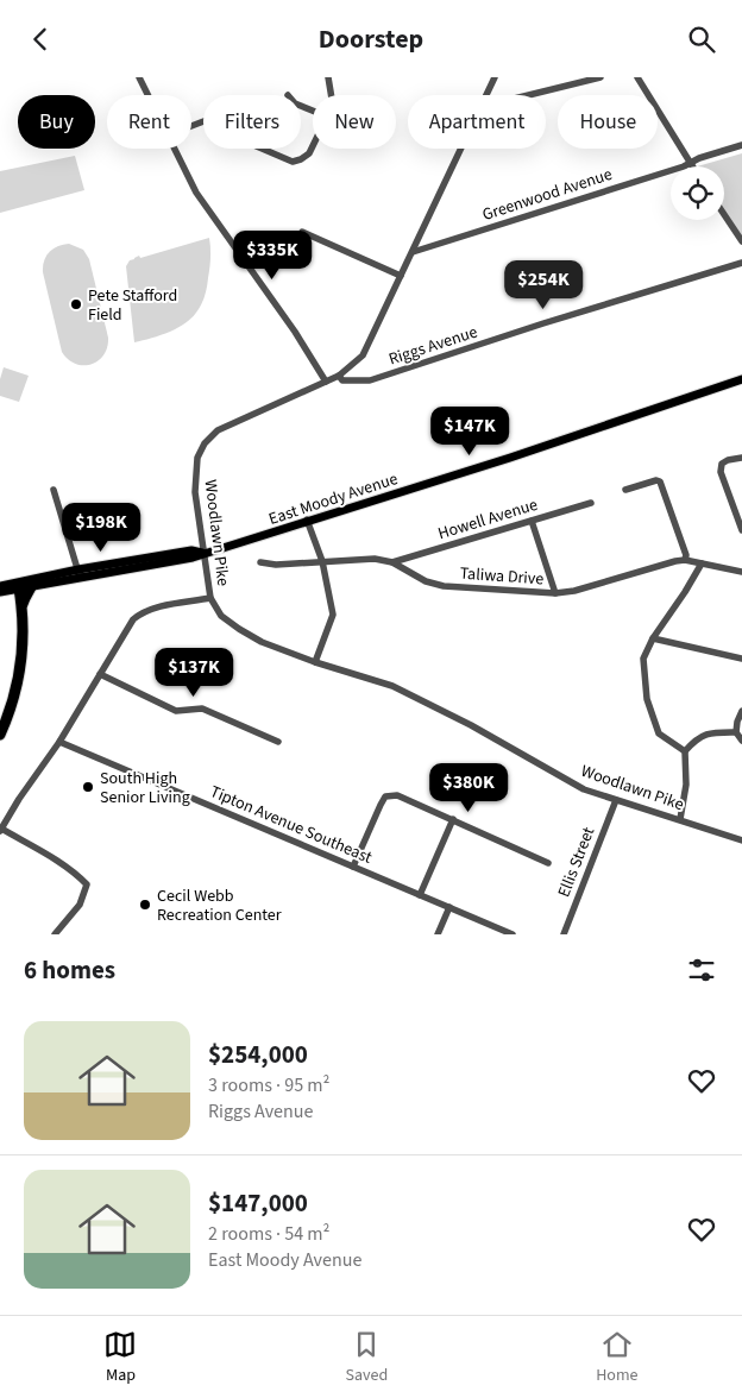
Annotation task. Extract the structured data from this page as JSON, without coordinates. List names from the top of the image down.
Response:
{
  "streets": {
    "main road": ["East Moody Avenue"],
    "street": [
      "Greenwood Avenue",
      "Riggs Avenue",
      "Howell Avenue",
      "Woodlawn Pike",
      "Taliwa Drive",
      "Tipton Avenue Southeast",
      "Ellis Street"
    ]
  },
  "crossings": [
    ["Greenwood Avenue", "Woodlawn Pike"],
    ["Riggs Avenue", "Woodlawn Pike"],
    ["East Moody Avenue", "Woodlawn Pike"],
    ["Howell Avenue", "Taliwa Drive"],
    ["Woodlawn Pike", "Ellis Street"]
  ],
  "places": ["Pete Stafford Field", "South High Senior Living", "Cecil Webb Recreation Center"],
  "page": {
    "header": "Doorstep",
    "chip": [
      "Buy",
      "Rent",
      "Filters",
      "New",
      "Apartment",
      "House"
    ],
    "price": [
      "$335K",
      "$254K",
      "$147K",
      "$198K",
      "$137K",
      "$380K"
    ],
    "heading": "6 homes",
    "list": [
      {
        "name": "$254,000",
        "note": "3 rooms · 95 m² · Riggs Avenue"
      },
      {
        "name": "$147,000",
        "note": "2 rooms · 54 m² · East Moody Avenue"
      }
    ],
    "tabs": ["Map", "Saved", "Home"]
  }
}
